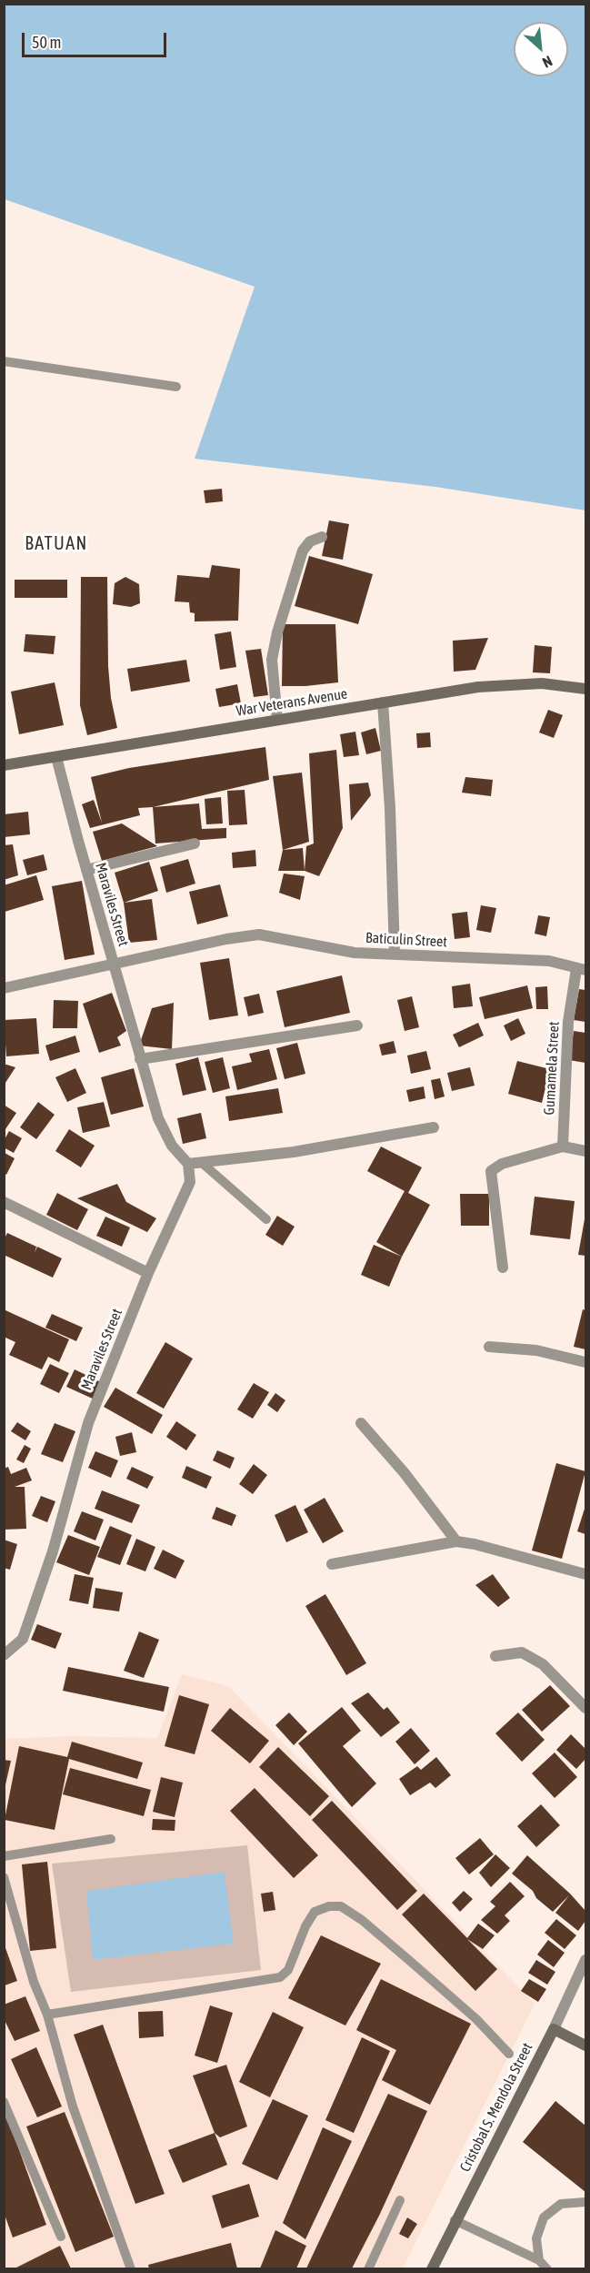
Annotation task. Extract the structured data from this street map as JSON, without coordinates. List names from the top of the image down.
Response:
{
  "streets": {
    "main road": ["War Veterans Avenue", "Cristobal S. Mendola Street"],
    "street": ["Maraviles Street", "Baticulin Street", "Gumamela Street"]
  },
  "crossings": [
    ["War Veterans Avenue", "Maraviles Street"],
    ["Maraviles Street", "Baticulin Street"],
    ["Baticulin Street", "Gumamela Street"]
  ],
  "districts": ["BATUAN"],
  "scale_bar": "50 m",
  "north": "bottom right"
}
